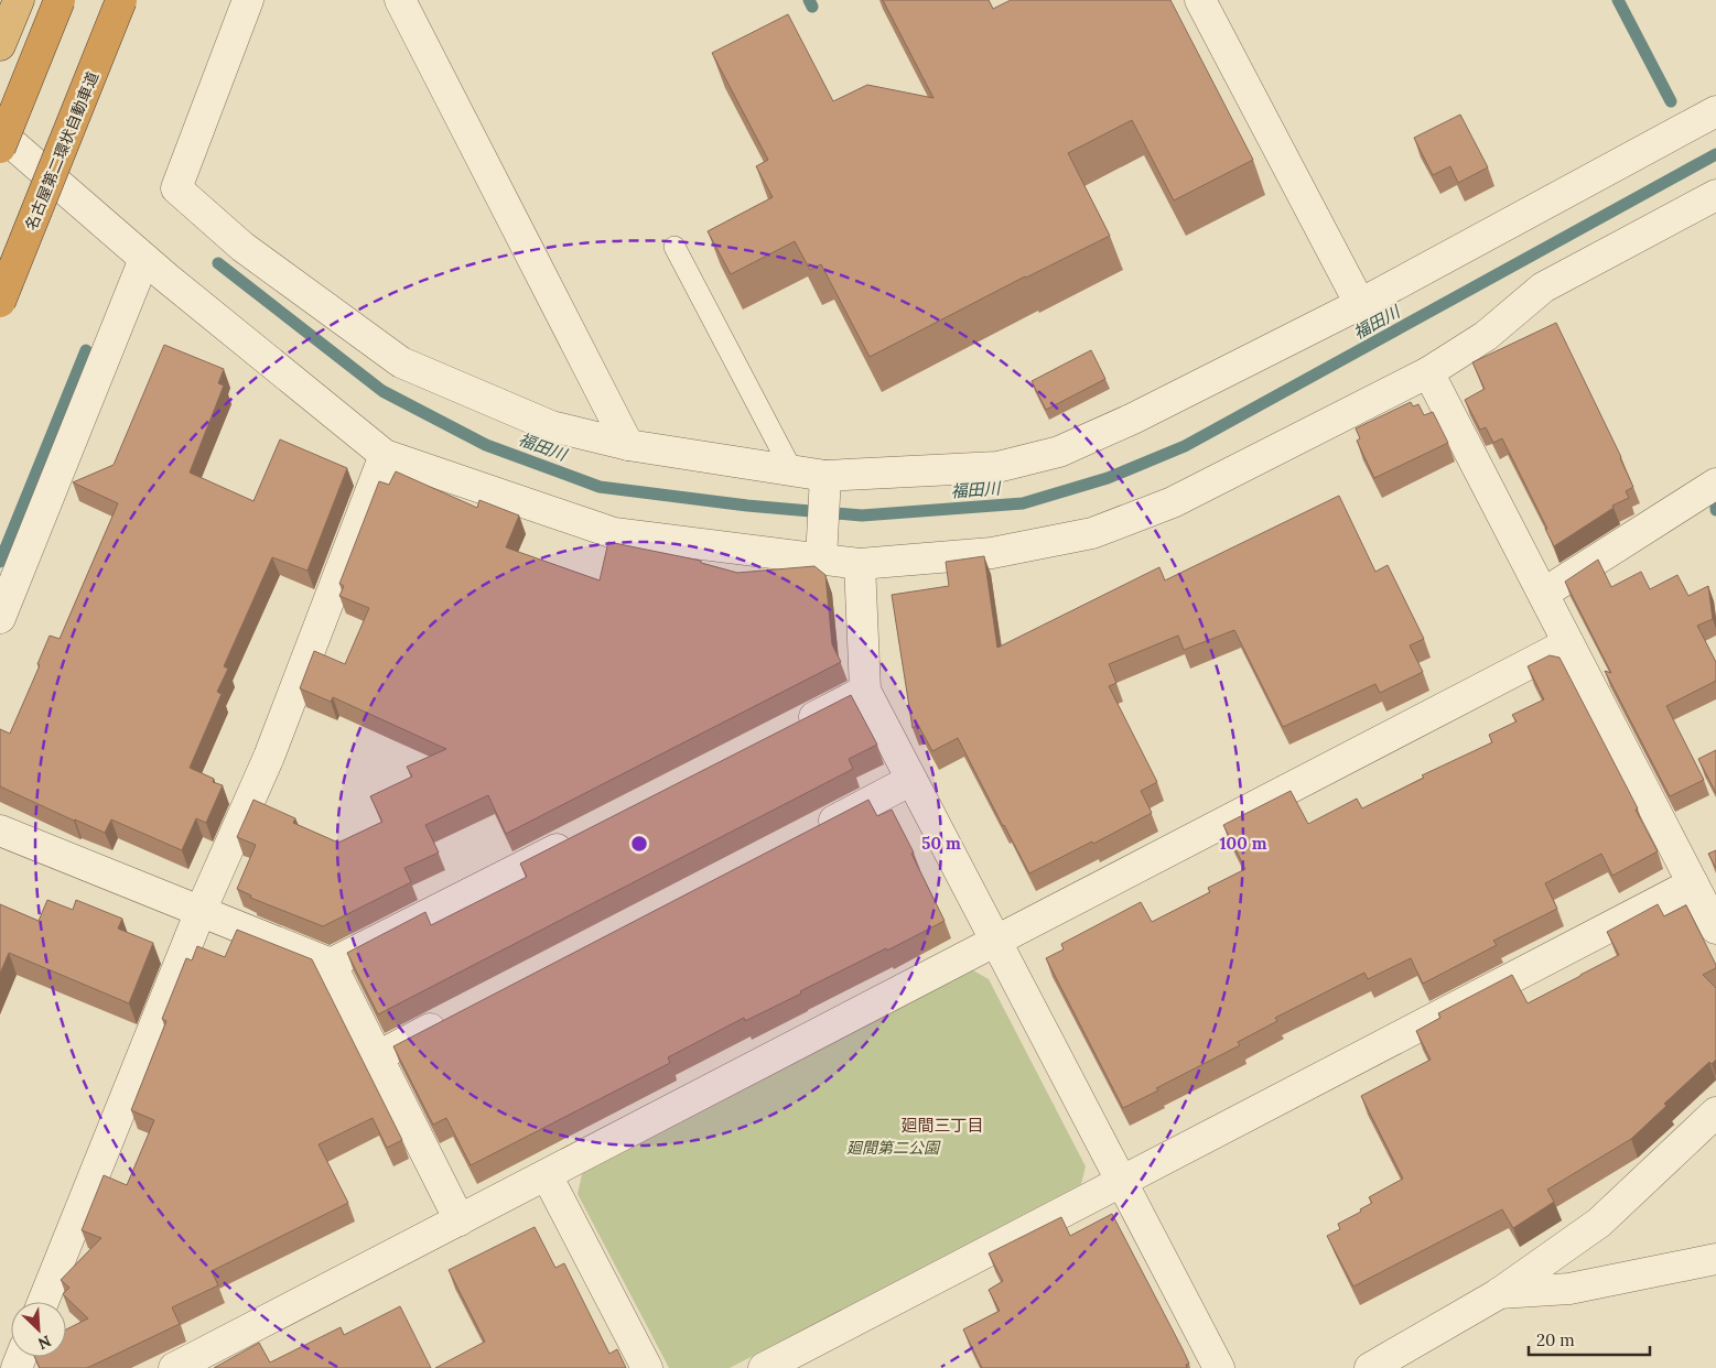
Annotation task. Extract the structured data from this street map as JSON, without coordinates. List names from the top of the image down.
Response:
{
  "streets": {
    "highway": ["名古屋第二環状自動車道"]
  },
  "districts": ["廻間三丁目"],
  "water": ["福田川"],
  "parks": ["廻間第二公園"],
  "scale_bar": "20 m",
  "north": "bottom right",
  "rings": ["50 m", "100 m"]
}
